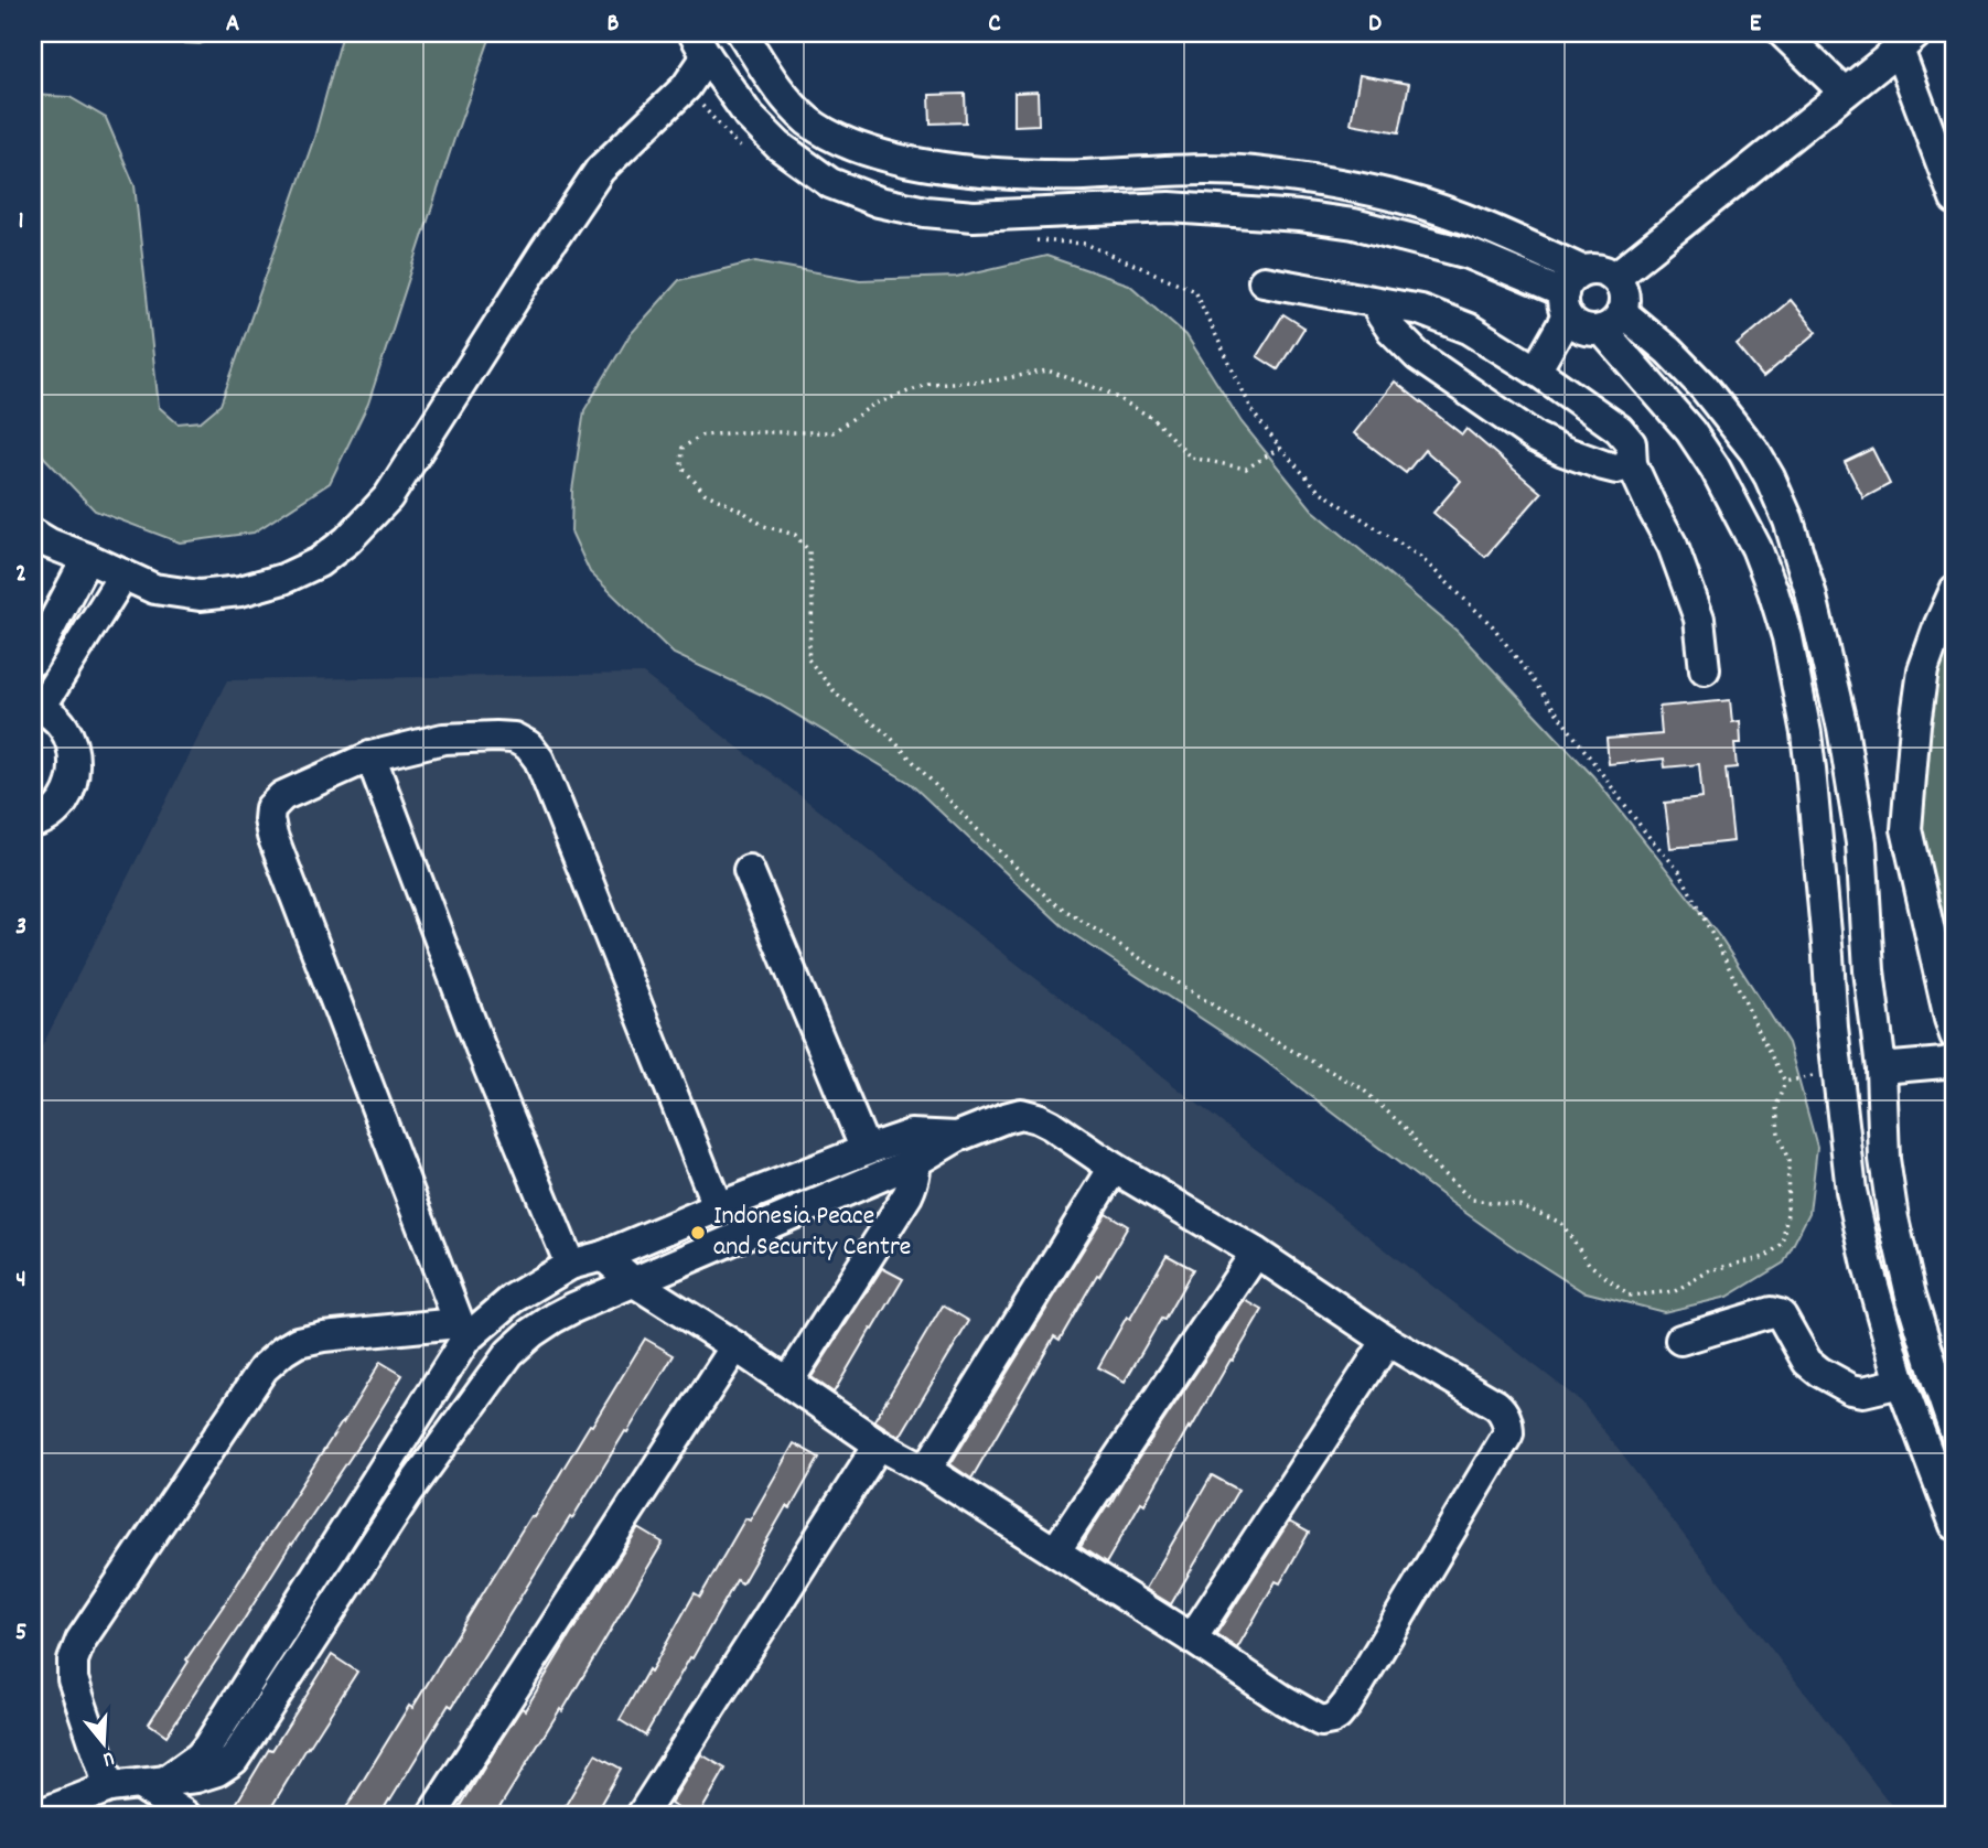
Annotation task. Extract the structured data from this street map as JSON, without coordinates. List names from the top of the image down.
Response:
{
  "places": ["Indonesia Peace and Security Centre"],
  "north": "bottom",
  "grid": {
    "columns": [
      "A",
      "B",
      "C",
      "D",
      "E"
    ],
    "rows": [
      "1",
      "2",
      "3",
      "4",
      "5"
    ]
  }
}
